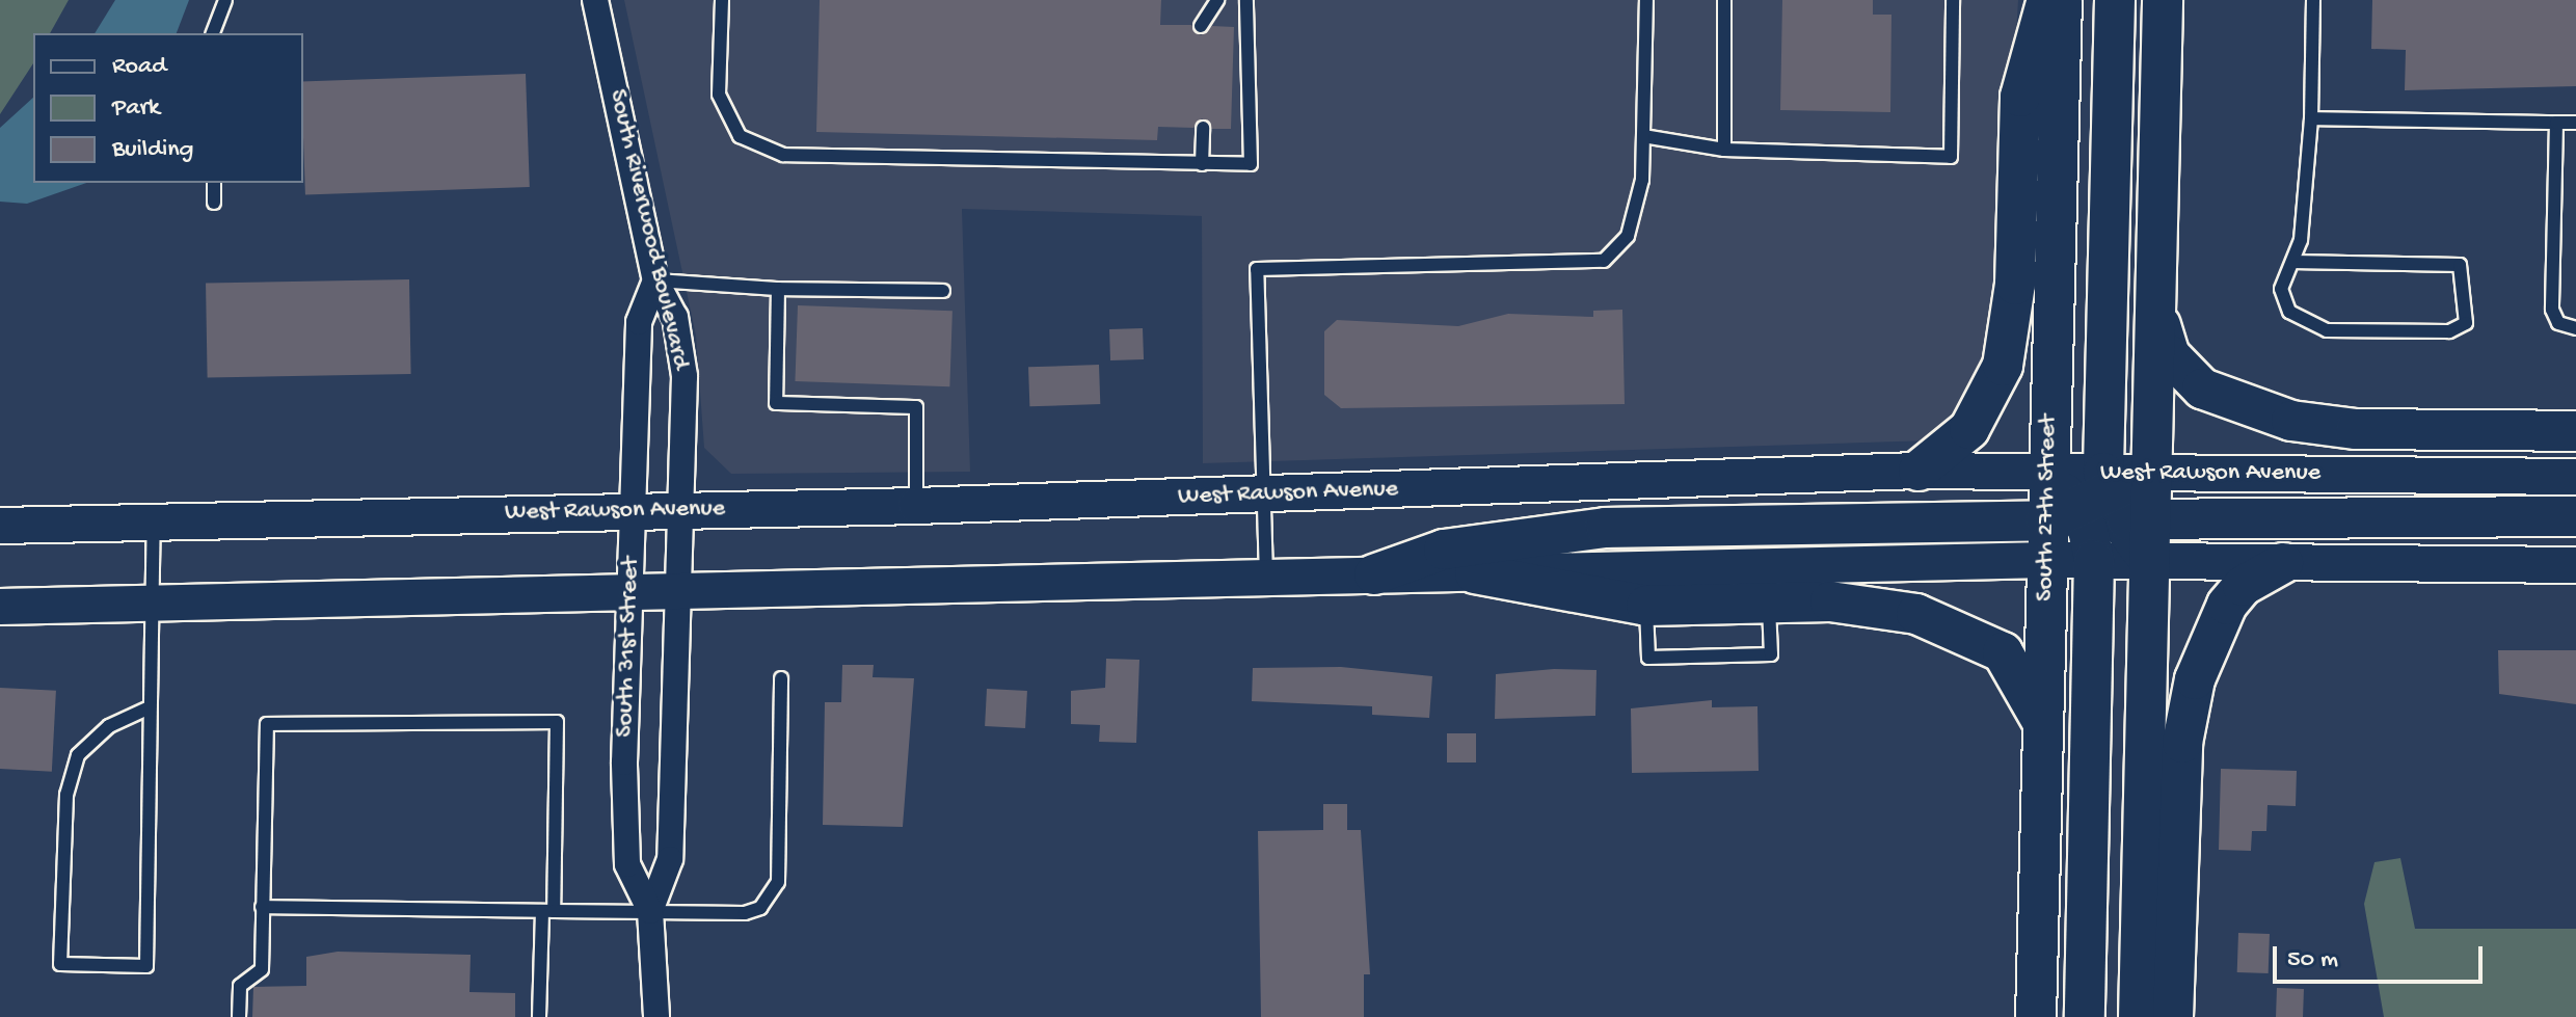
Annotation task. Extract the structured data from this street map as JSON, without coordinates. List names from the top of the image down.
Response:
{
  "streets": {
    "main road": ["West Rawson Avenue", "South 27th Street"],
    "street": ["South Riverwood Boulevard", "South 31st Street"]
  },
  "crossings": [
    ["South Riverwood Boulevard", "West Rawson Avenue"],
    ["South Riverwood Boulevard", "South 31st Street"],
    ["West Rawson Avenue", "South 27th Street"],
    ["West Rawson Avenue", "South 31st Street"]
  ],
  "legend": ["Road", "Park", "Building"],
  "scale_bar": "50 m"
}
